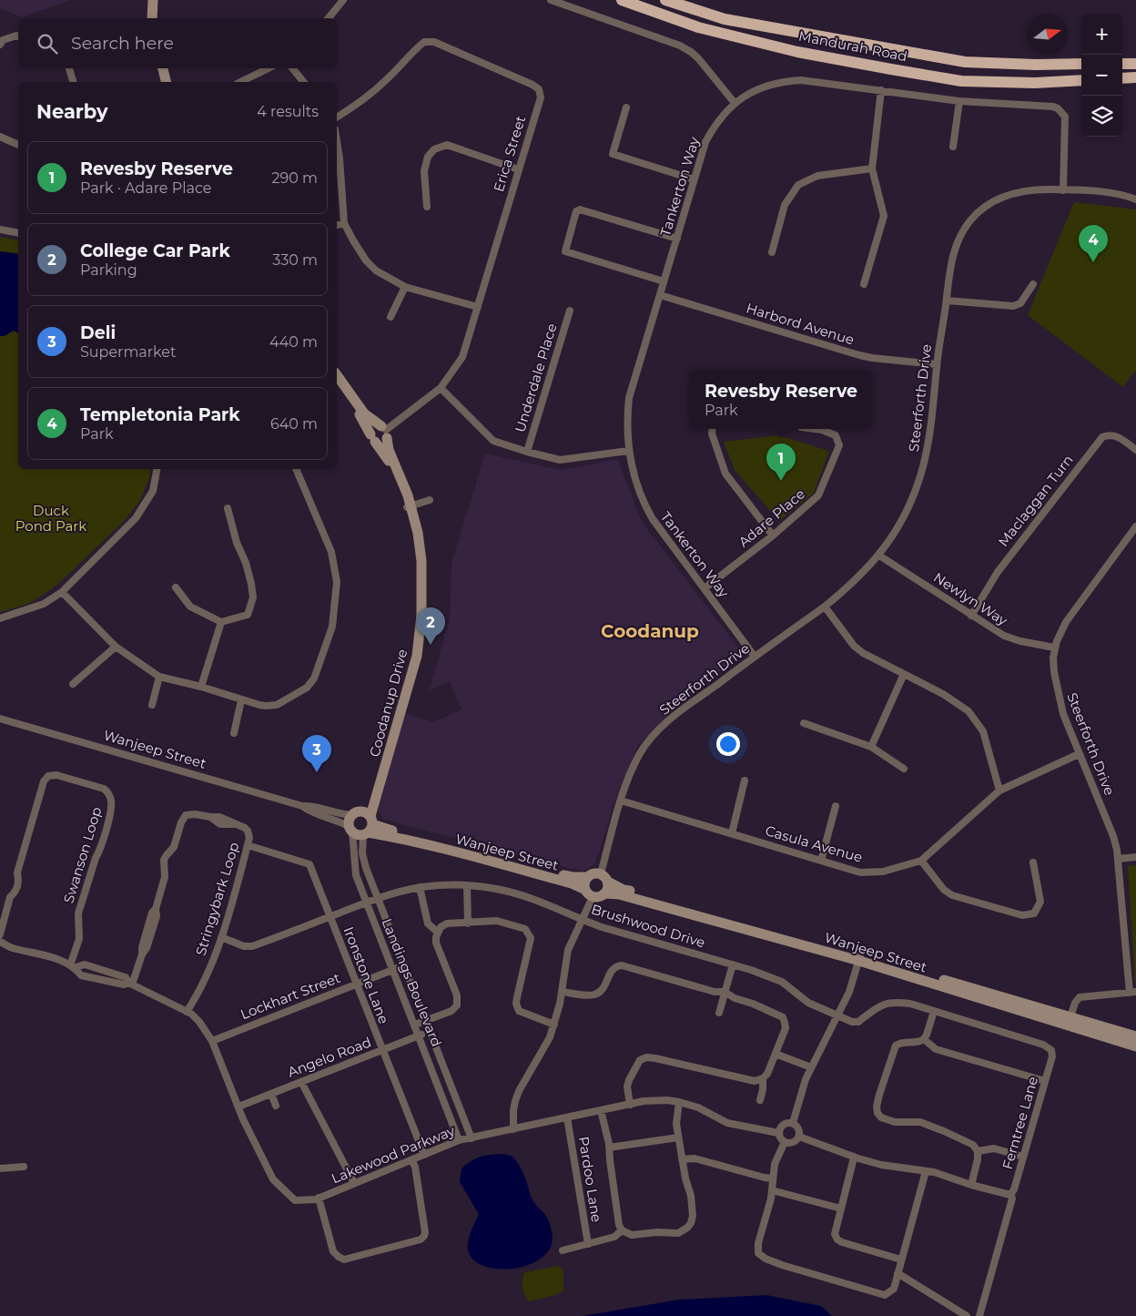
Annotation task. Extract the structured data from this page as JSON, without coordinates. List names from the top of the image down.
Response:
{
  "streets": {
    "highway": ["Mandurah Road"],
    "main road": ["Coodanup Drive", "Wanjeep Street"],
    "street": [
      "Erica Street",
      "Tankerton Way",
      "Harbord Avenue",
      "Underdale Place",
      "Steerforth Drive",
      "Maclaggan Turn",
      "Adare Place",
      "Newlyn Way",
      "Casula Avenue",
      "Swanson Loop",
      "Stringybark Loop",
      "Brushwood Drive",
      "Ironstone Lane",
      "Landings Boulevard",
      "Lockhart Street",
      "Angelo Road",
      "Ferntree Lane",
      "Lakewood Parkway",
      "Pardoo Lane"
    ]
  },
  "crossings": [
    ["Erica Street", "Coodanup Drive"],
    ["Tankerton Way", "Harbord Avenue"],
    ["Tankerton Way", "Steerforth Drive"],
    ["Tankerton Way", "Adare Place"],
    ["Harbord Avenue", "Steerforth Drive"],
    ["Steerforth Drive", "Newlyn Way"],
    ["Steerforth Drive", "Wanjeep Street"],
    ["Steerforth Drive", "Casula Avenue"],
    ["Maclaggan Turn", "Newlyn Way"],
    ["Coodanup Drive", "Wanjeep Street"],
    ["Coodanup Drive", "Landings Boulevard"],
    ["Wanjeep Street", "Landings Boulevard"],
    ["Swanson Loop", "Lakewood Parkway"],
    ["Stringybark Loop", "Brushwood Drive"],
    ["Stringybark Loop", "Ironstone Lane"],
    ["Stringybark Loop", "Lakewood Parkway"],
    ["Brushwood Drive", "Ironstone Lane"],
    ["Brushwood Drive", "Landings Boulevard"],
    ["Brushwood Drive", "Ferntree Lane"],
    ["Ironstone Lane", "Lockhart Street"],
    ["Ironstone Lane", "Angelo Road"],
    ["Ironstone Lane", "Lakewood Parkway"],
    ["Landings Boulevard", "Lockhart Street"],
    ["Landings Boulevard", "Angelo Road"],
    ["Landings Boulevard", "Lakewood Parkway"],
    ["Lockhart Street", "Lakewood Parkway"],
    ["Angelo Road", "Lakewood Parkway"],
    ["Lakewood Parkway", "Pardoo Lane"]
  ],
  "districts": ["Coodanup"],
  "parks": ["Duck Pond Park"],
  "north": "right",
  "page": {
    "map_buttons": ["+", "−"],
    "search": "Search here",
    "heading": ["Nearby", "4 results"],
    "list": [
      {
        "mark": "1",
        "name": "Revesby Reserve",
        "note": "Park · Adare Place",
        "value": "290 m"
      },
      {
        "mark": "2",
        "name": "College Car Park",
        "note": "Parking",
        "value": "330 m"
      },
      {
        "mark": "3",
        "name": "Deli",
        "note": "Supermarket",
        "value": "440 m"
      },
      {
        "mark": "4",
        "name": "Templetonia Park",
        "note": "Park",
        "value": "640 m"
      }
    ],
    "pins": [
      "4",
      "1",
      "2",
      "3"
    ],
    "popup": ["Revesby Reserve", "Park"]
  }
}
